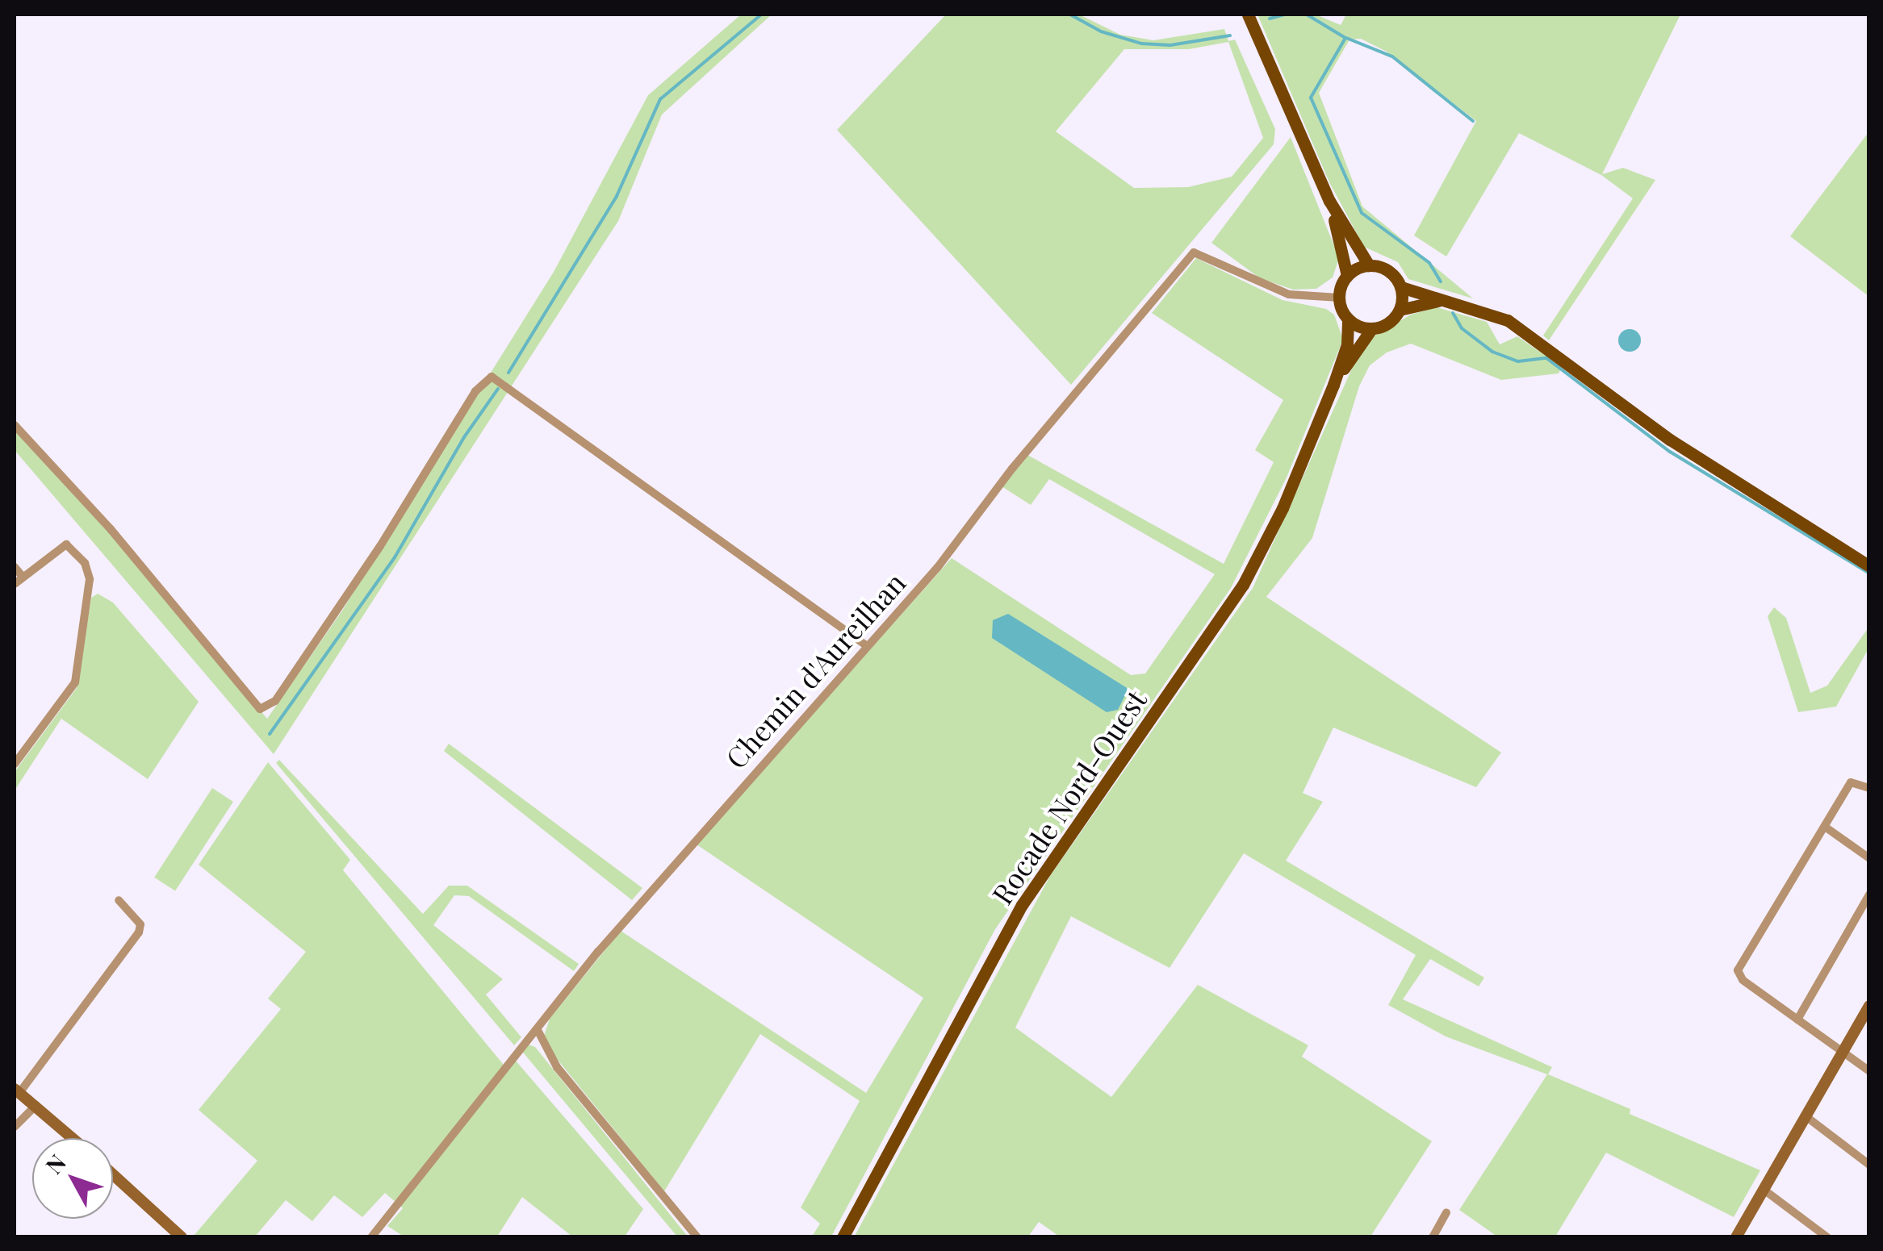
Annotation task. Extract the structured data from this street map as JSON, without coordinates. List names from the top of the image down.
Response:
{
  "streets": {
    "main road": ["Rocade Nord-Ouest"],
    "street": ["Chemin d'Aureilhan"]
  },
  "crossings": [
    ["Chemin d'Aureilhan", "Rocade Nord-Ouest"]
  ],
  "north": "top left"
}
